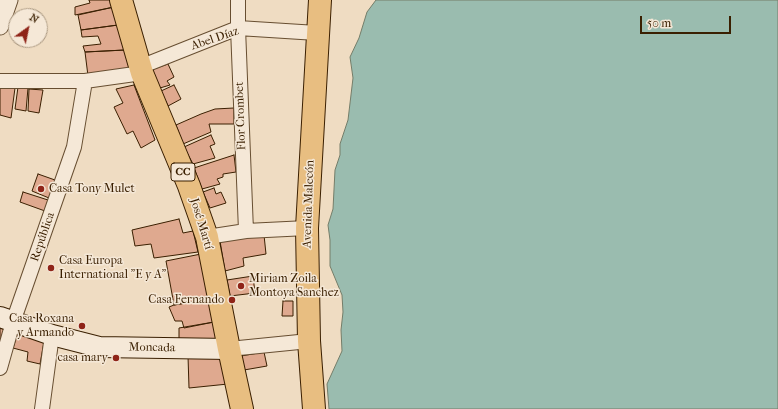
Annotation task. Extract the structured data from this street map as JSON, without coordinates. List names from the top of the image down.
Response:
{
  "streets": {
    "main road": [
      "CC",
      "Avenida Malecón",
      "José Martí",
      "Moncada"
    ],
    "street": ["Abel Díaz", "Flor Crombet", "República"]
  },
  "crossings": [
    ["Abel Díaz", "Flor Crombet"],
    ["Abel Díaz", "Avenida Malecón"],
    ["Abel Díaz", "José Martí"],
    ["Abel Díaz", "República"],
    ["Avenida Malecón", "Moncada"],
    ["José Martí", "Moncada"],
    ["República", "Moncada"]
  ],
  "places": [
    "Casa Tony Mulet",
    "Casa Europa International \"E y A\"",
    "Miriam Zoila Montoya Sanchez",
    "Casa Fernando",
    "Casa Roxana y Armando",
    "casa mary"
  ],
  "scale_bar": "50 m",
  "north": "top right"
}
